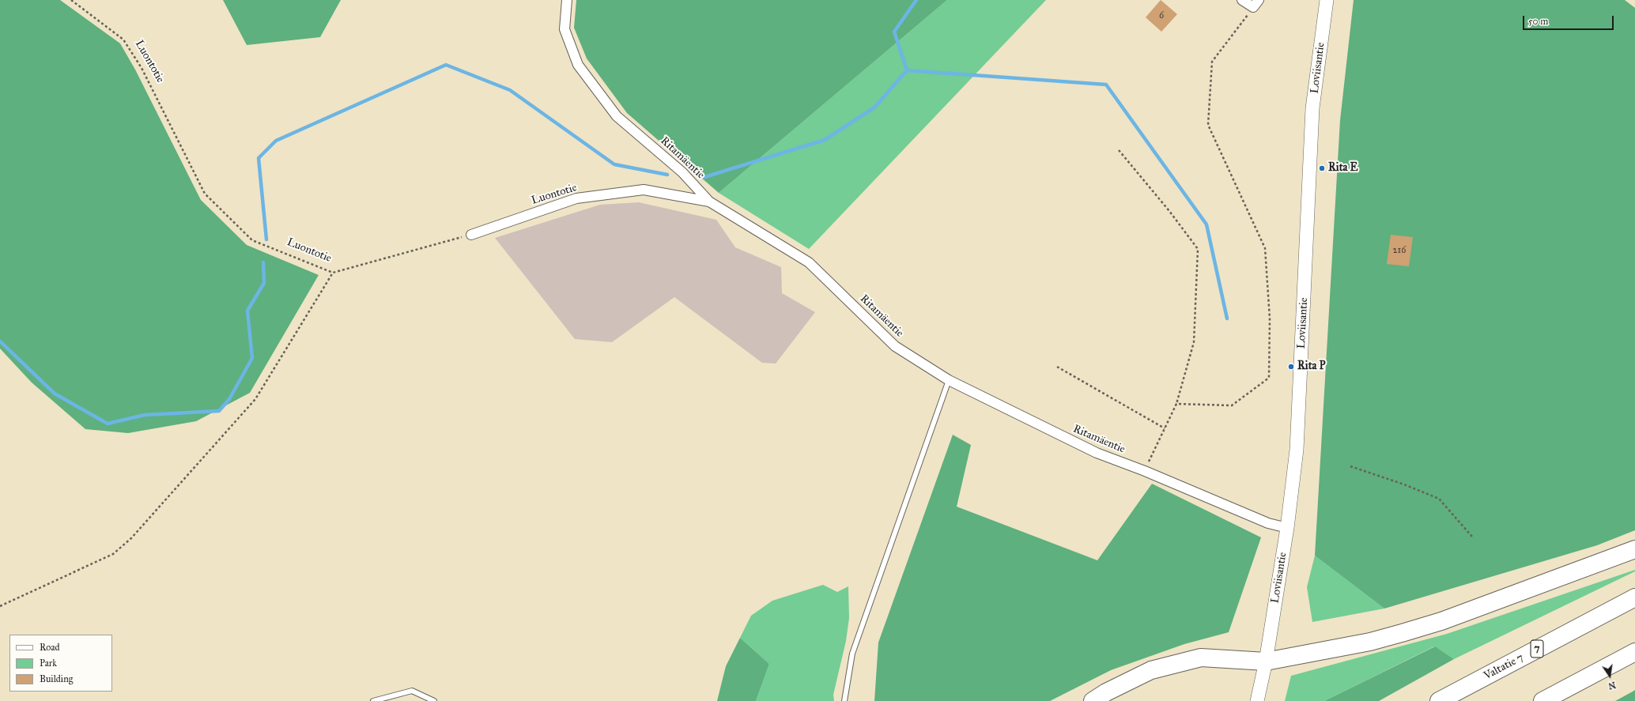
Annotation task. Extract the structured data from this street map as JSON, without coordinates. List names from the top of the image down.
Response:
{
  "streets": {
    "highway": ["7", "Valtatie 7"],
    "main road": ["Loviisantie"],
    "street": ["Luontotie", "Ritamäentie"]
  },
  "crossings": [
    ["Luontotie", "Ritamäentie"],
    ["Loviisantie", "Ritamäentie"]
  ],
  "places": ["Rita E", "Rita P"],
  "house_numbers": ["6", "216"],
  "legend": ["Road", "Park", "Building"],
  "scale_bar": "50 m",
  "north": "bottom"
}
